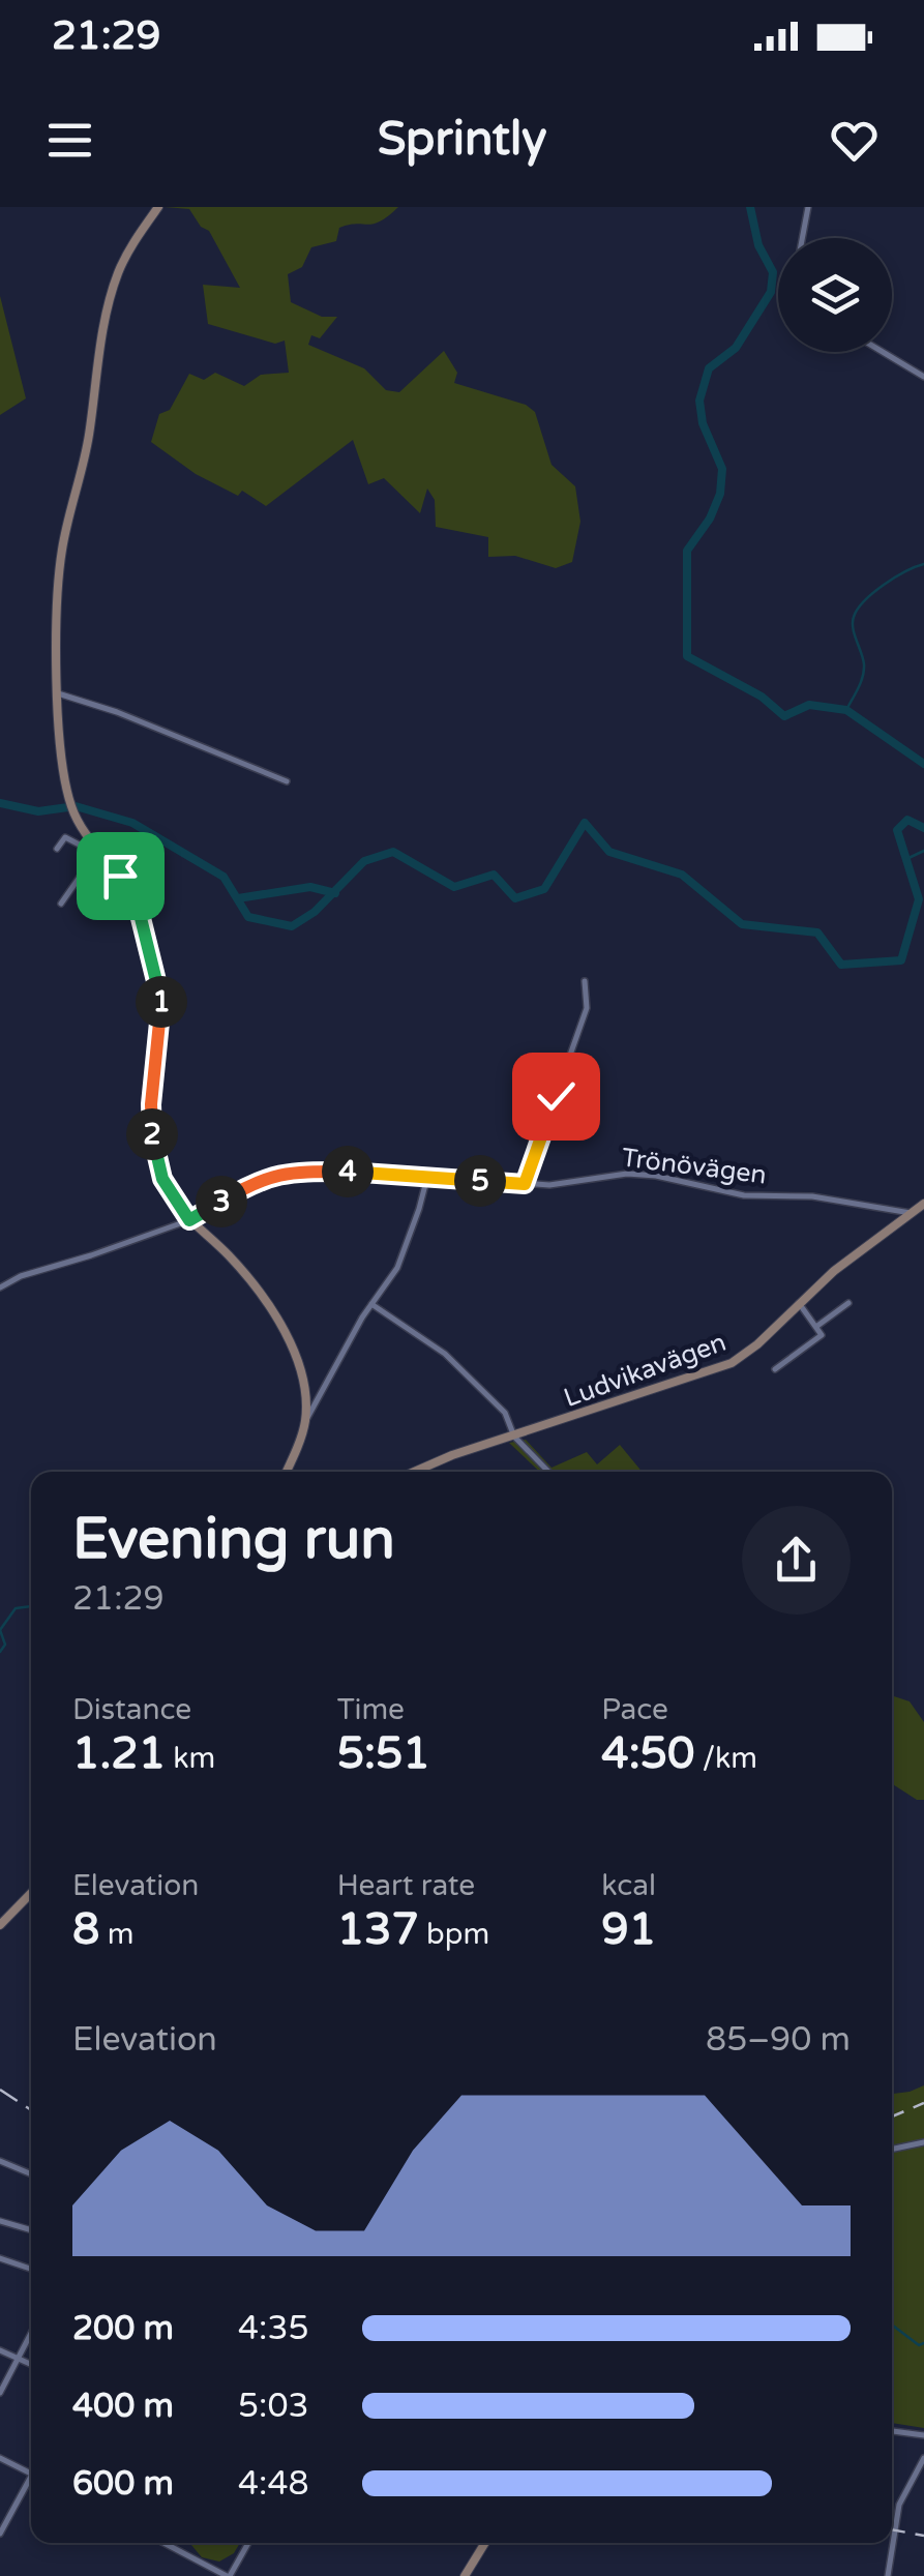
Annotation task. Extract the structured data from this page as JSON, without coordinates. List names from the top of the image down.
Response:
{
  "streets": {
    "street": ["Trönövägen", "Ludvikavägen"]
  },
  "crossings": [
    ["Trönövägen", "Ludvikavägen"]
  ],
  "page": {
    "status": "21:29",
    "header": "Sprintly",
    "pins": [
      "1",
      "2",
      "4",
      "5",
      "3"
    ],
    "heading": ["Evening run", "21:29"],
    "stats": [
      ["Distance", "1.21 km"],
      ["Time", "5:51"],
      ["Pace", "4:50 /km"],
      ["Elevation", "8 m"],
      ["Heart rate", "137 bpm"],
      ["kcal", "91"]
    ],
    "chart": ["Elevation", "85–90 m"],
    "list": [
      {
        "name": "200 m",
        "note": "4:35"
      },
      {
        "name": "400 m",
        "note": "5:03"
      },
      {
        "name": "600 m",
        "note": "4:48"
      }
    ]
  }
}
